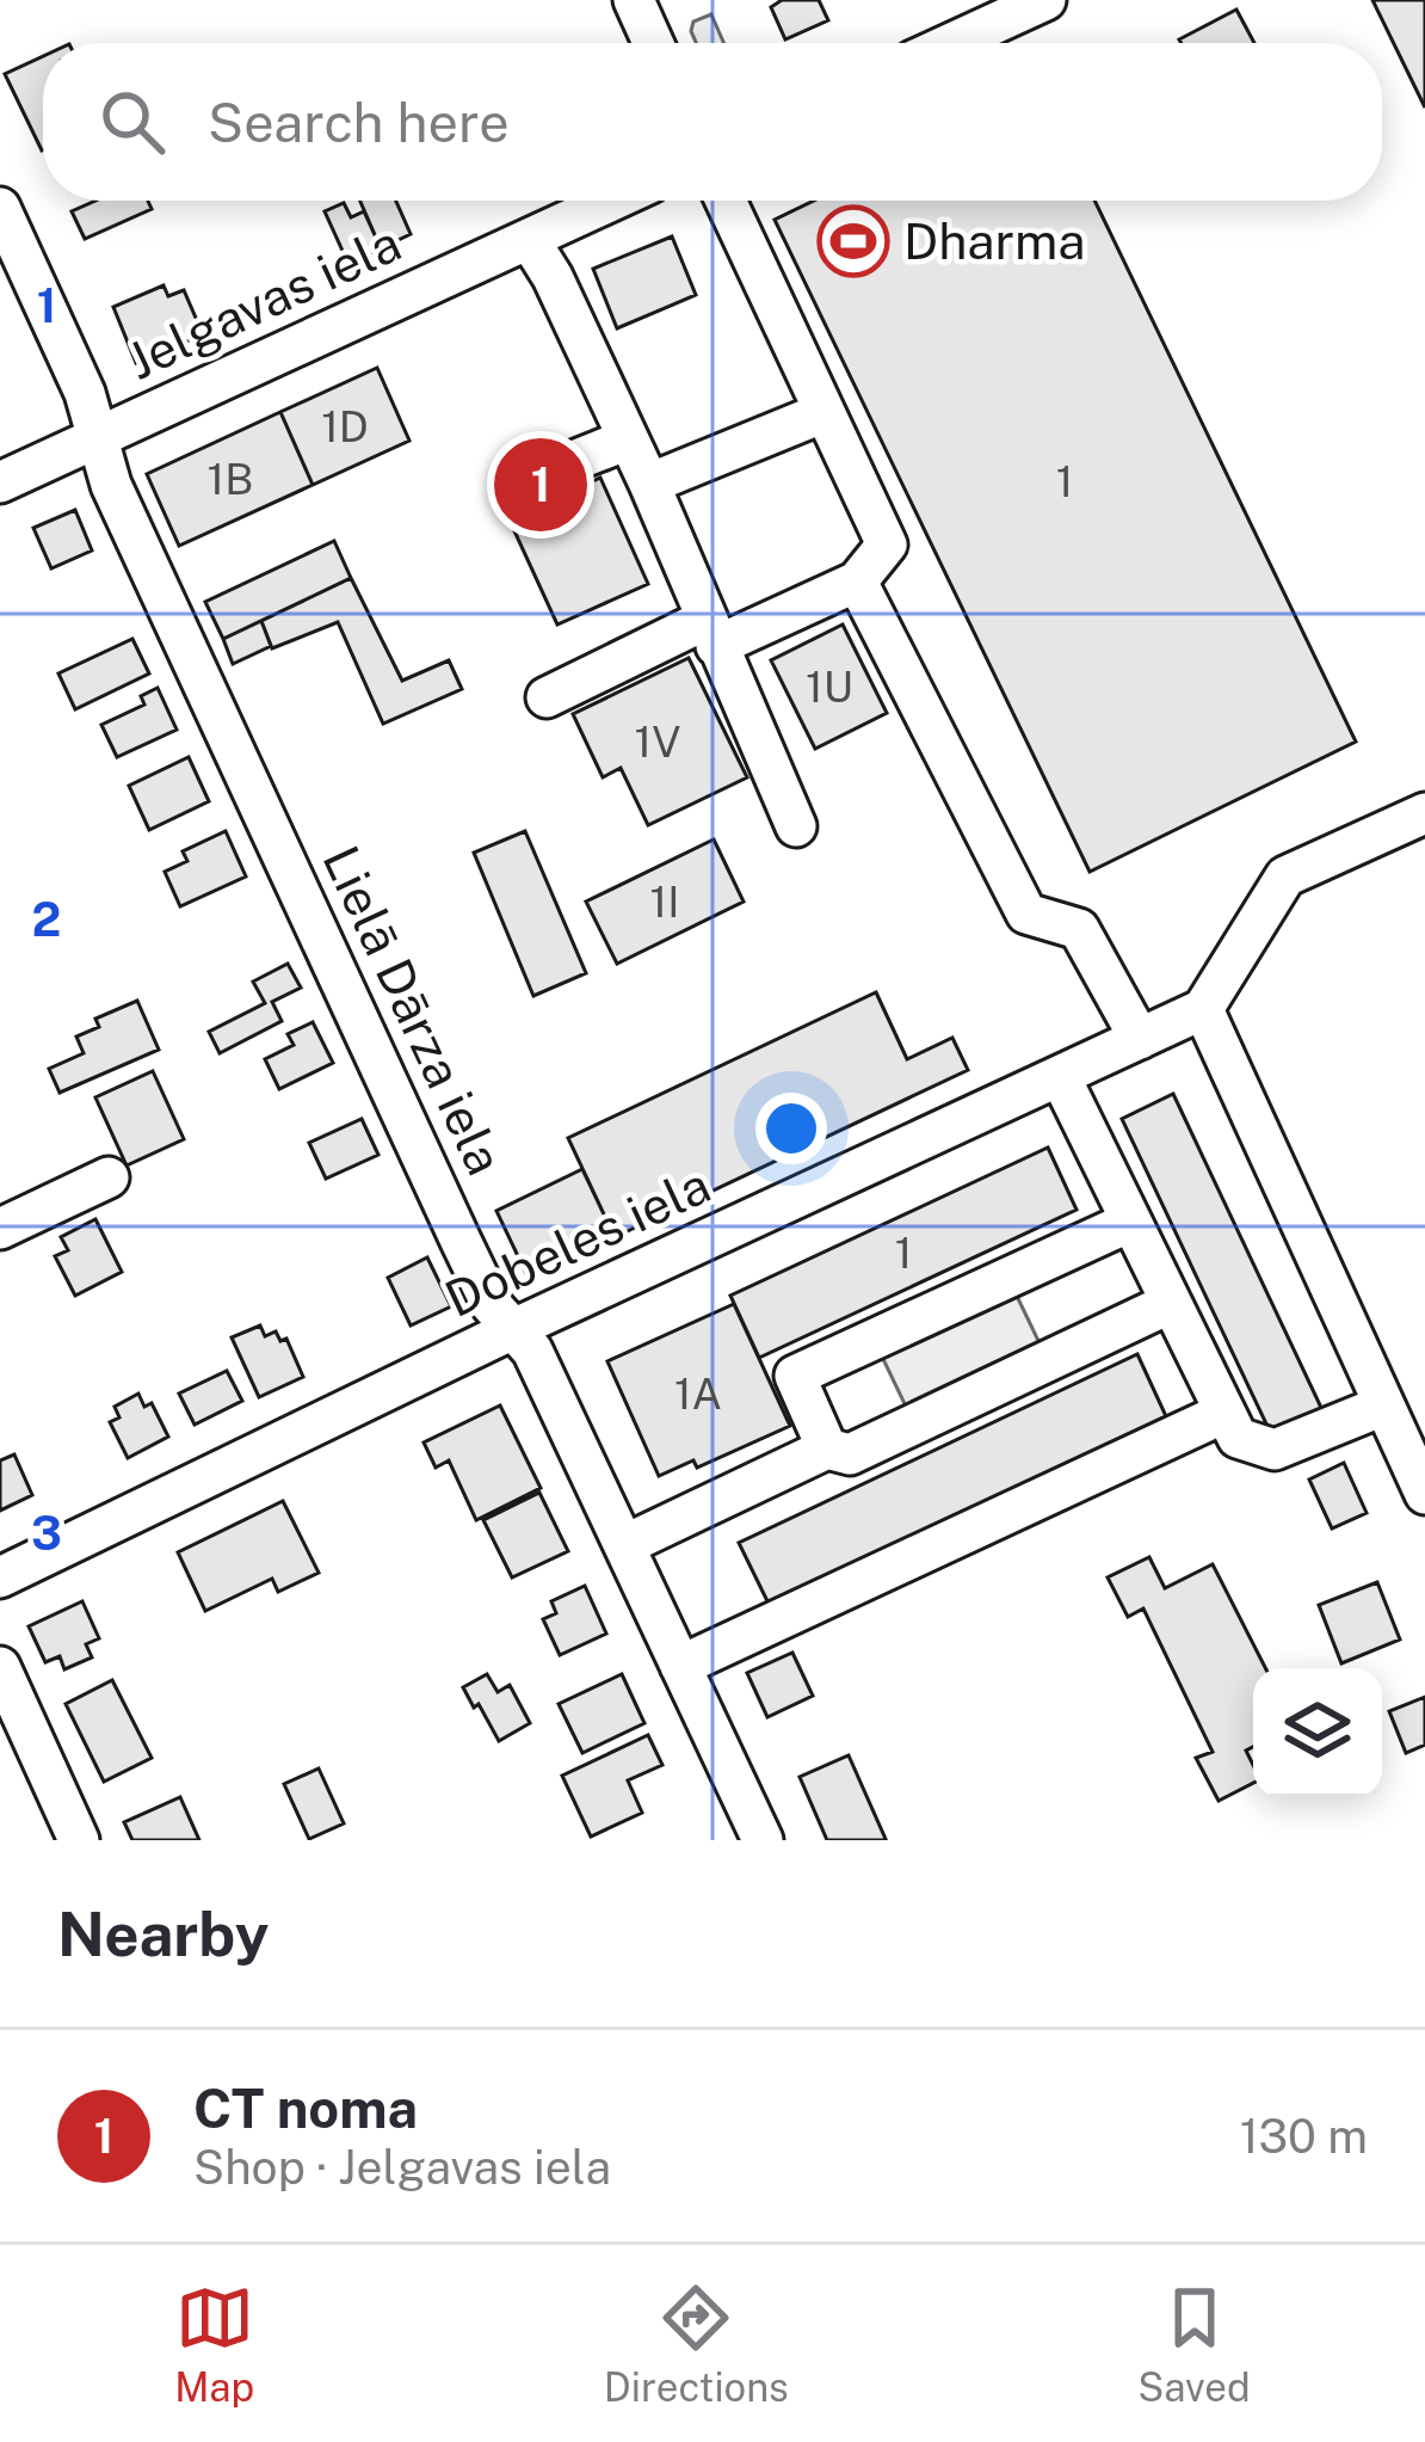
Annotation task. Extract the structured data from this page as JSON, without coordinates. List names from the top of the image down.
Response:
{
  "streets": {
    "street": ["Jelgavas iela", "Lielā Dārza iela", "Dobeles iela"]
  },
  "crossings": [
    ["Jelgavas iela", "Lielā Dārza iela"],
    ["Lielā Dārza iela", "Dobeles iela"]
  ],
  "places": {
    "sports": ["Dharma"]
  },
  "house_numbers": [
    "1D",
    "1B",
    "1",
    "1U",
    "1V",
    "1I",
    "1",
    "1A"
  ],
  "page": {
    "search": "Search here",
    "pins": "1",
    "heading": "Nearby",
    "list": [
      {
        "mark": "1",
        "name": "CT noma",
        "note": "Shop · Jelgavas iela",
        "value": "130 m"
      }
    ],
    "nav": ["Map", "Directions", "Saved"]
  },
  "grid": {
    "rows": ["1", "2", "3"]
  }
}
